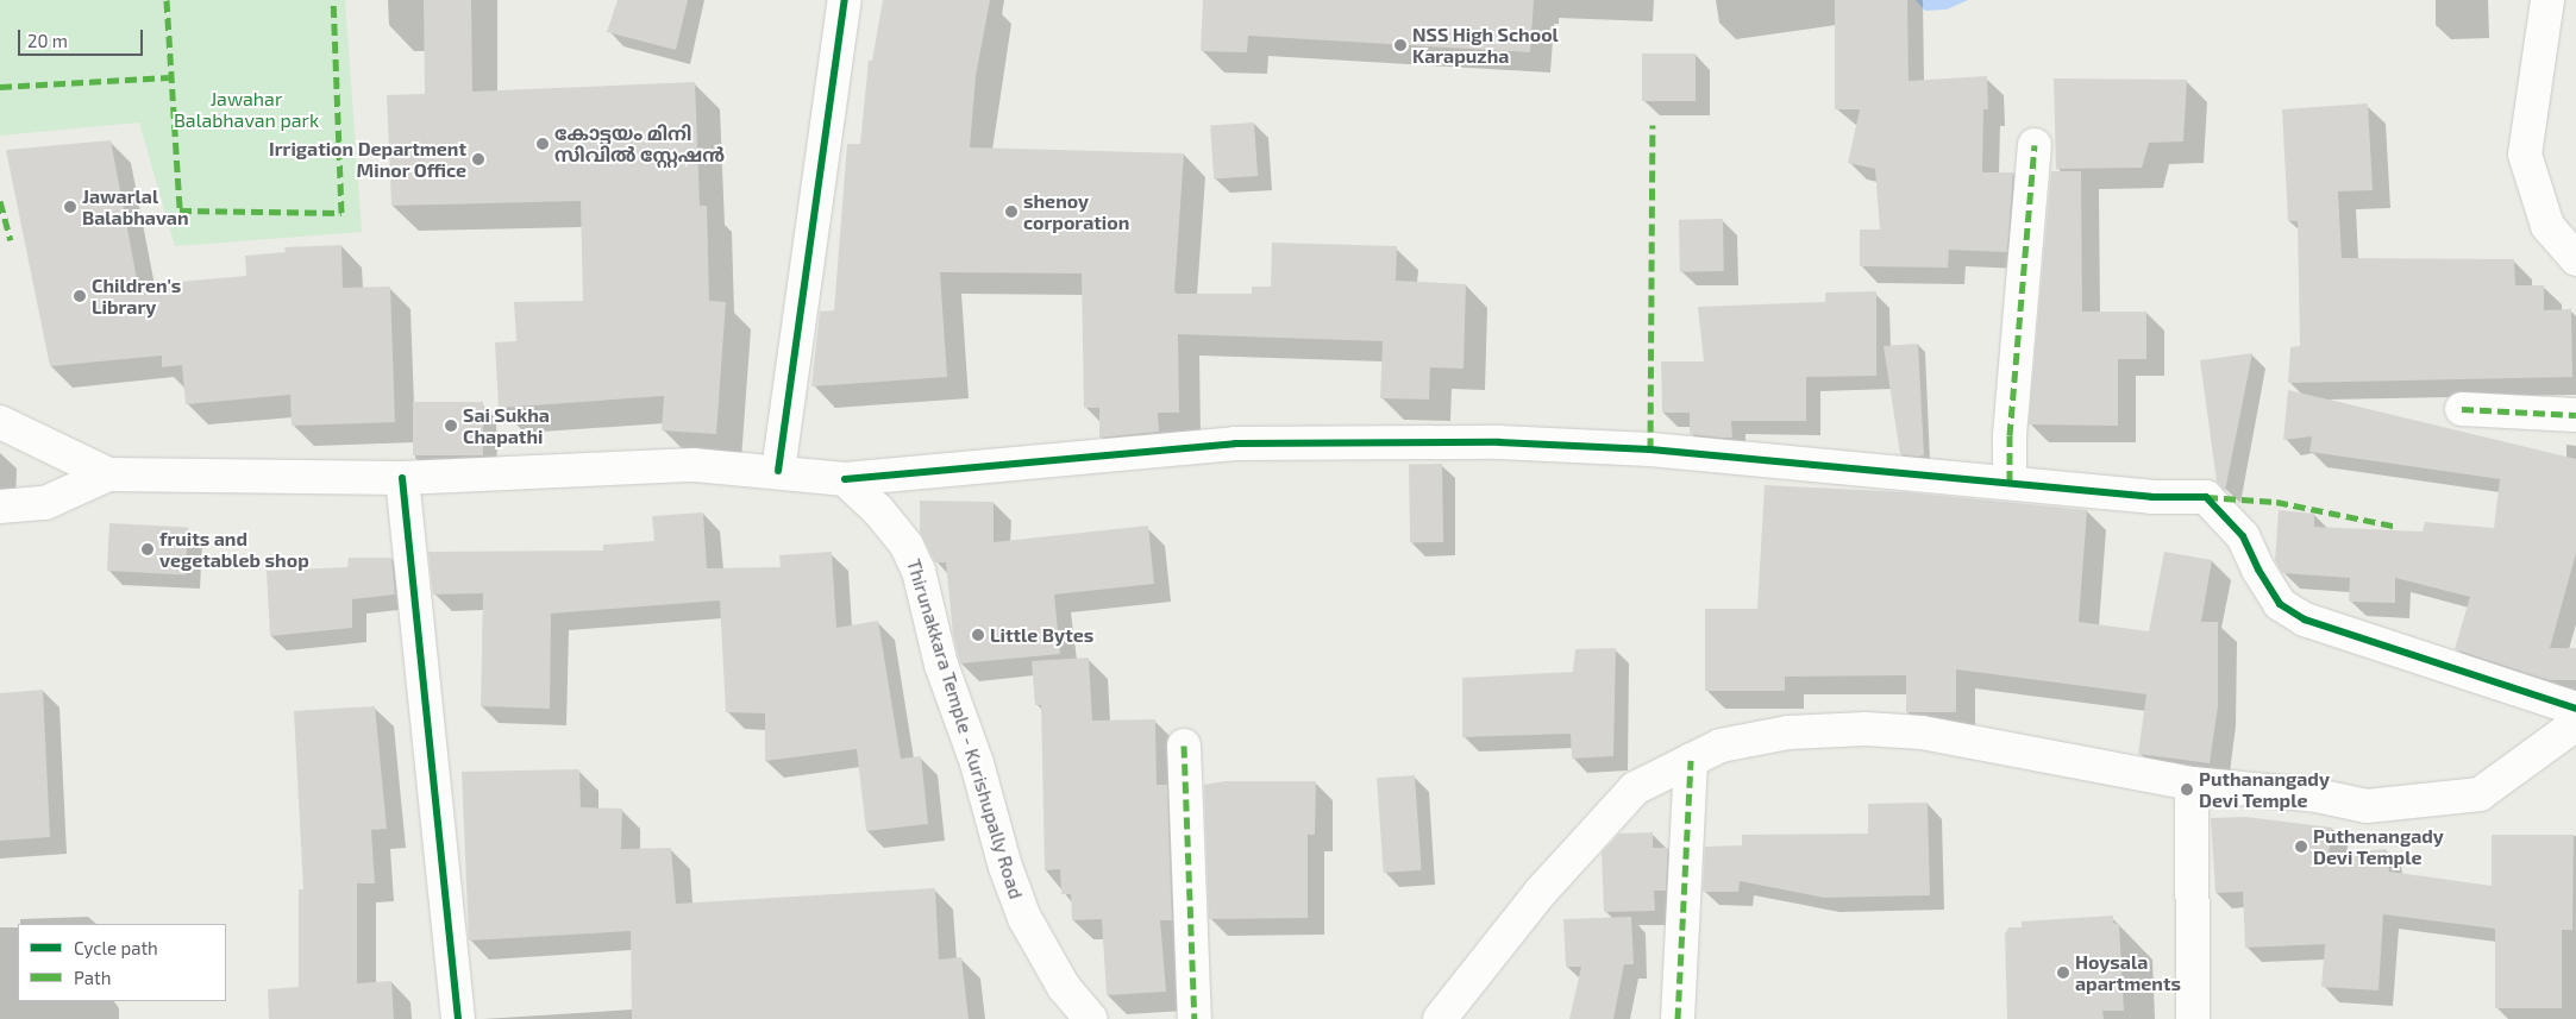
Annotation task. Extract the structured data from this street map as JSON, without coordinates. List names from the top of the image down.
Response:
{
  "streets": {
    "street": ["Thirunakkara Temple - Kurishupally Road"]
  },
  "parks": ["Jawahar Balabhavan park"],
  "places": [
    "NSS High School Karapuzha",
    "കോട്ടയം മിനി സിവിൽ സ്റ്റേഷൻ",
    "Irrigation Department Minor Office",
    "Jawarlal Balabhavan",
    "shenoy corporation",
    "Children's Library",
    "Sai Sukha Chapathi",
    "fruits and vegetableb shop",
    "Little Bytes",
    "Puthanangady Devi Temple",
    "Puthenangady Devi Temple",
    "Hoysala apartments"
  ],
  "legend": ["Cycle path", "Path"],
  "scale_bar": "20 m"
}
